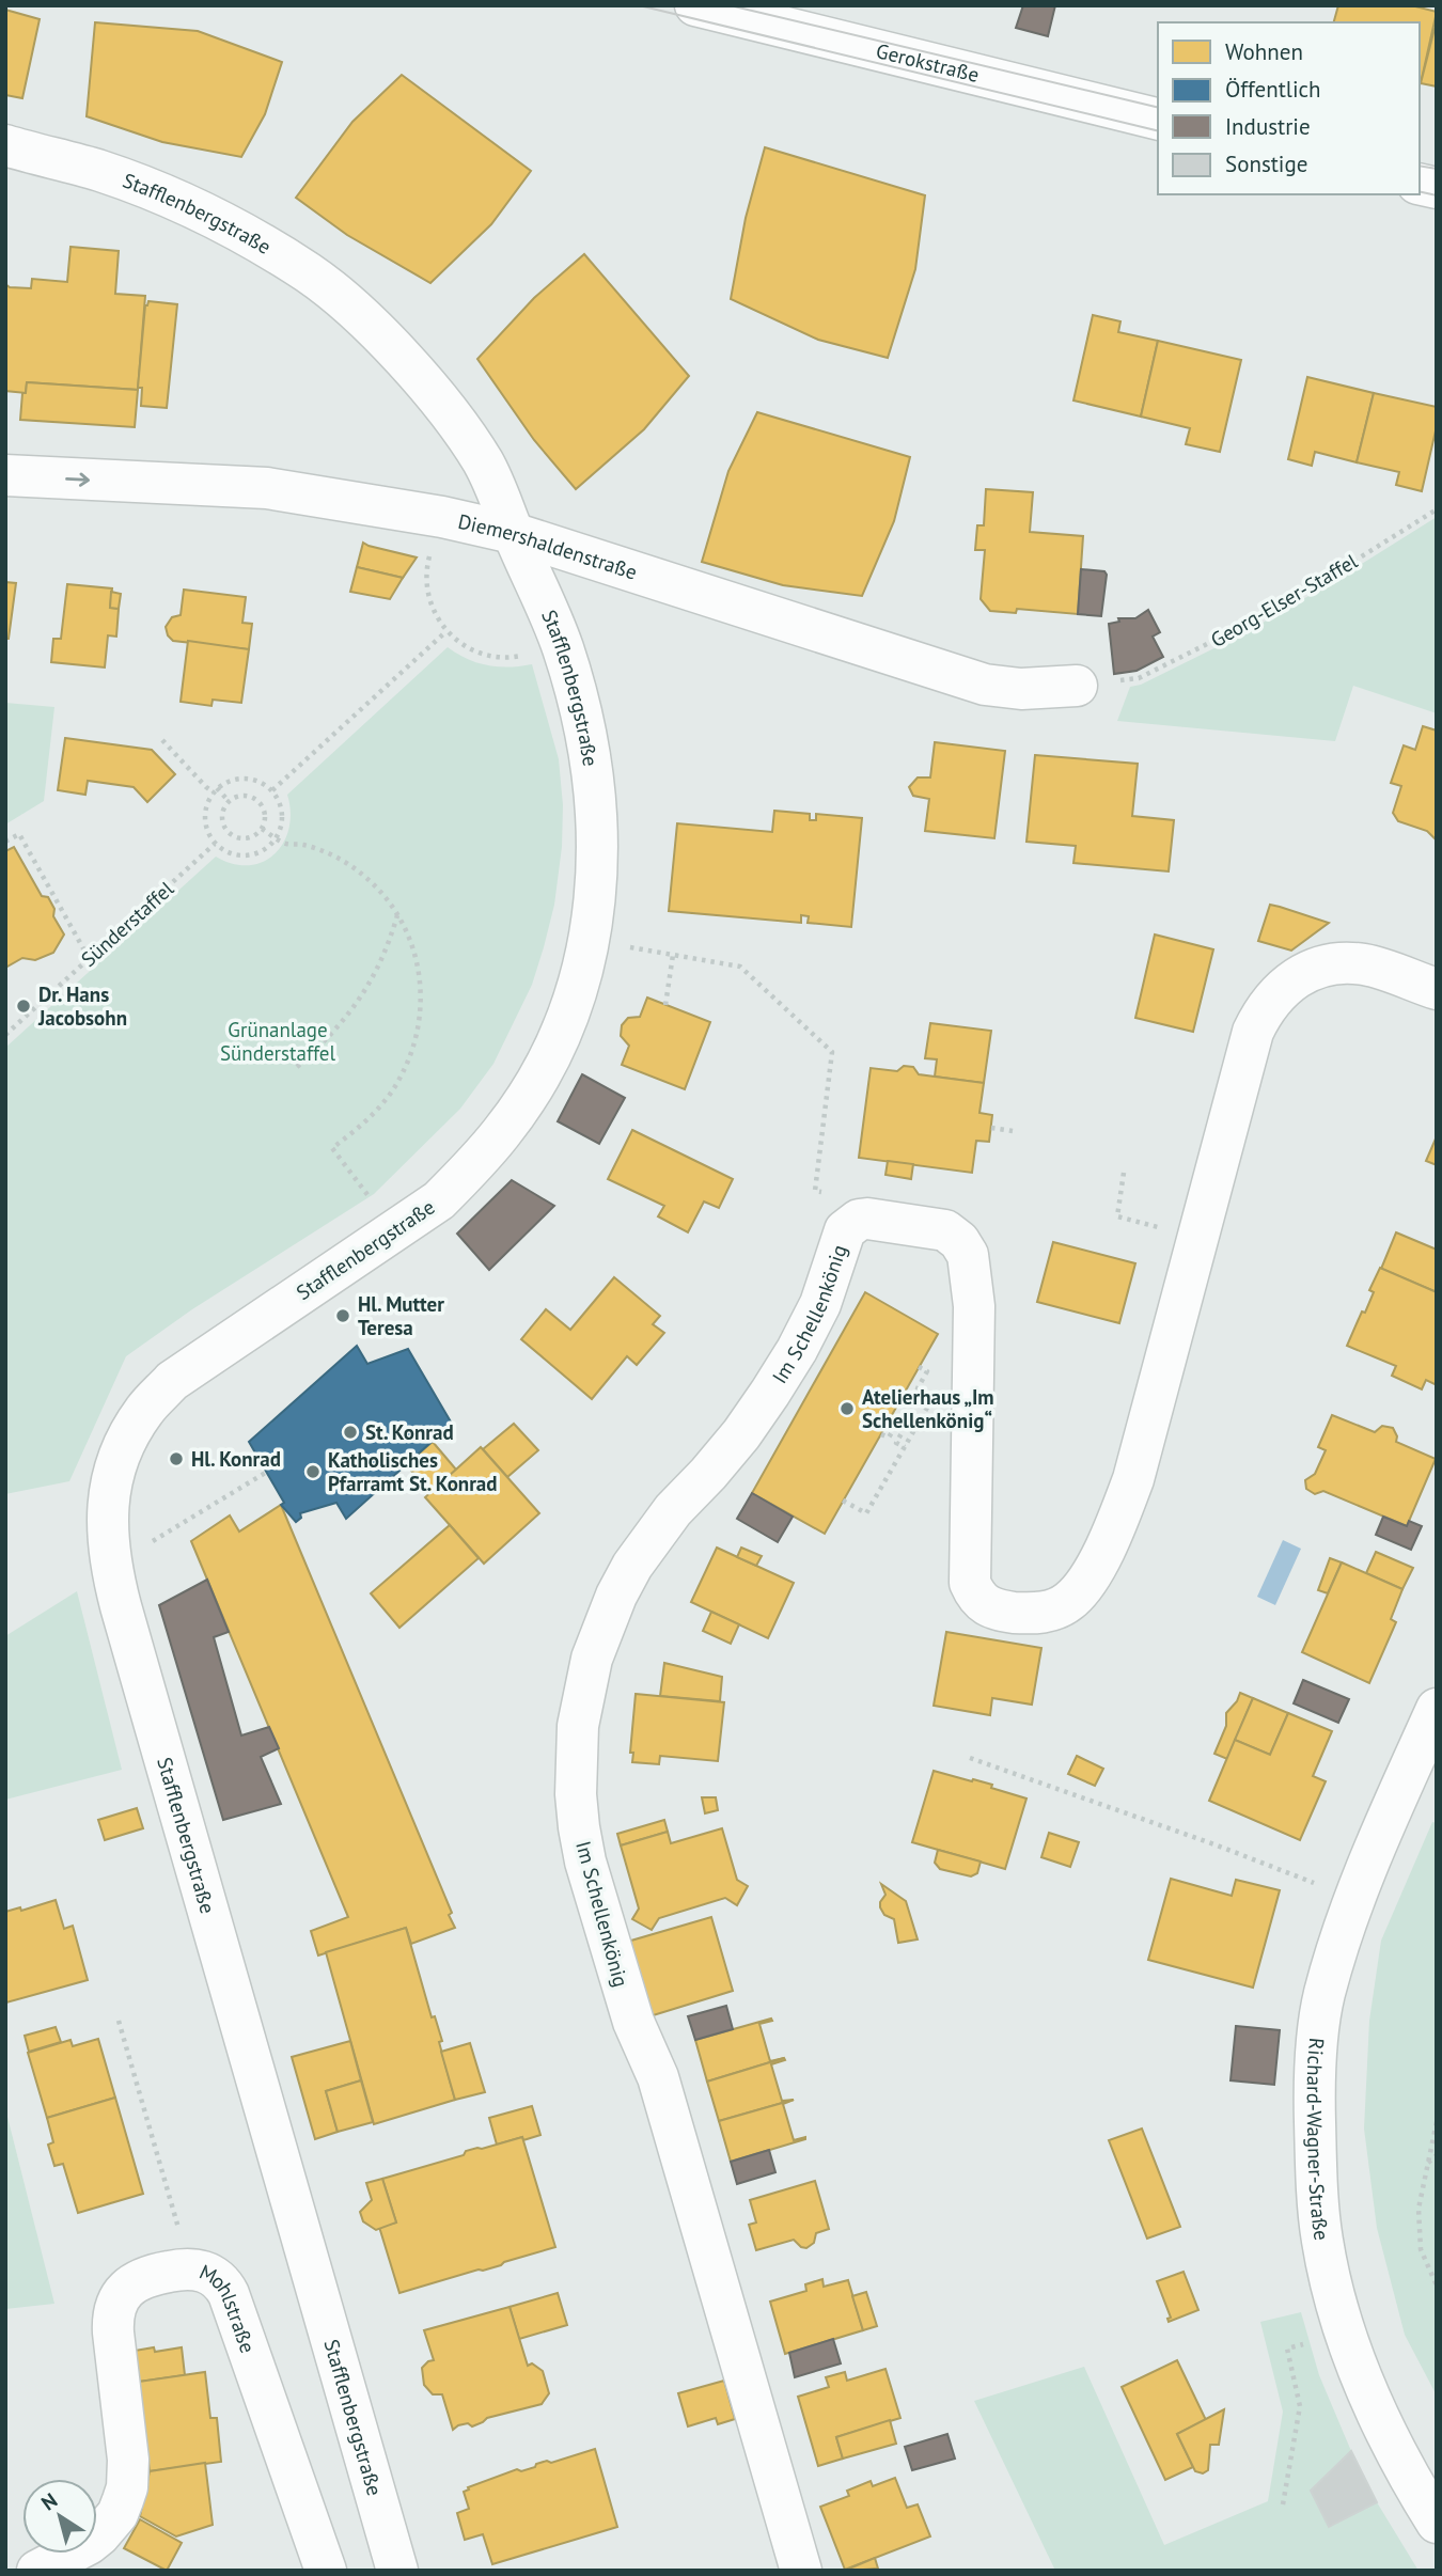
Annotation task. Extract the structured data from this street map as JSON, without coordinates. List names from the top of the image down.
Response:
{
  "streets": {
    "street": [
      "Gerokstraße",
      "Stafflenbergstraße",
      "Diemershaldenstraße",
      "Im Schellenkönig",
      "Richard-Wagner-Straße",
      "Mohlstraße"
    ],
    "path": ["Georg-Elser-Staffel", "Sünderstaffel"]
  },
  "crossings": [
    ["Stafflenbergstraße", "Diemershaldenstraße"]
  ],
  "one_way": ["Diemershaldenstraße"],
  "parks": ["Grünanlage Sünderstaffel"],
  "places": [
    "Dr. Hans Jacobsohn",
    "Hl. Mutter Teresa",
    "Atelierhaus „Im Schellenkönig“",
    "St. Konrad",
    "Hl. Konrad",
    "Katholisches Pfarramt St. Konrad"
  ],
  "legend": [
    "Wohnen",
    "Öffentlich",
    "Industrie",
    "Sonstige"
  ],
  "north": "top left"
}
